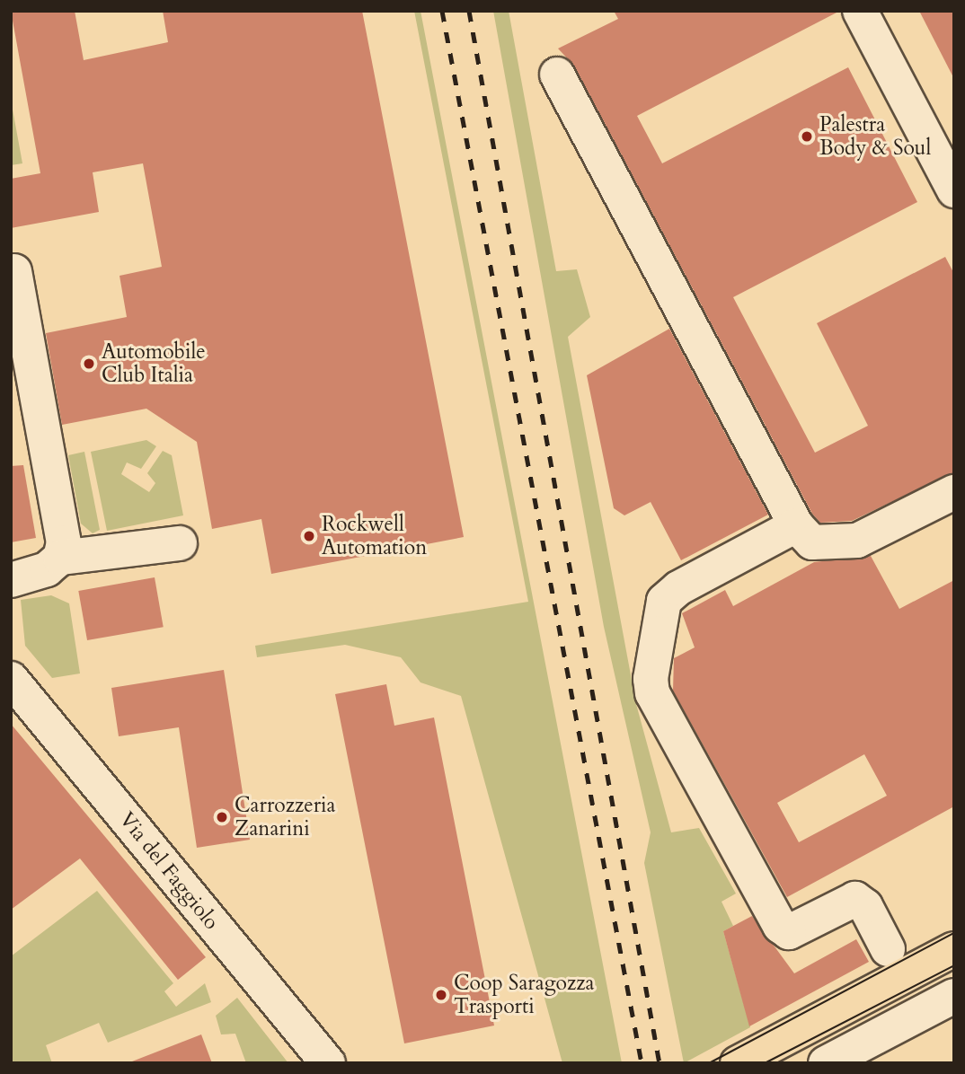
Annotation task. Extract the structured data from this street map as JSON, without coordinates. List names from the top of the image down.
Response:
{
  "streets": {
    "street": ["Via del Faggiolo"]
  },
  "places": [
    "Palestra Body & Soul",
    "Automobile Club Italia",
    "Rockwell Automation",
    "Carrozzeria Zanarini",
    "Coop Saragozza Trasporti"
  ]
}
